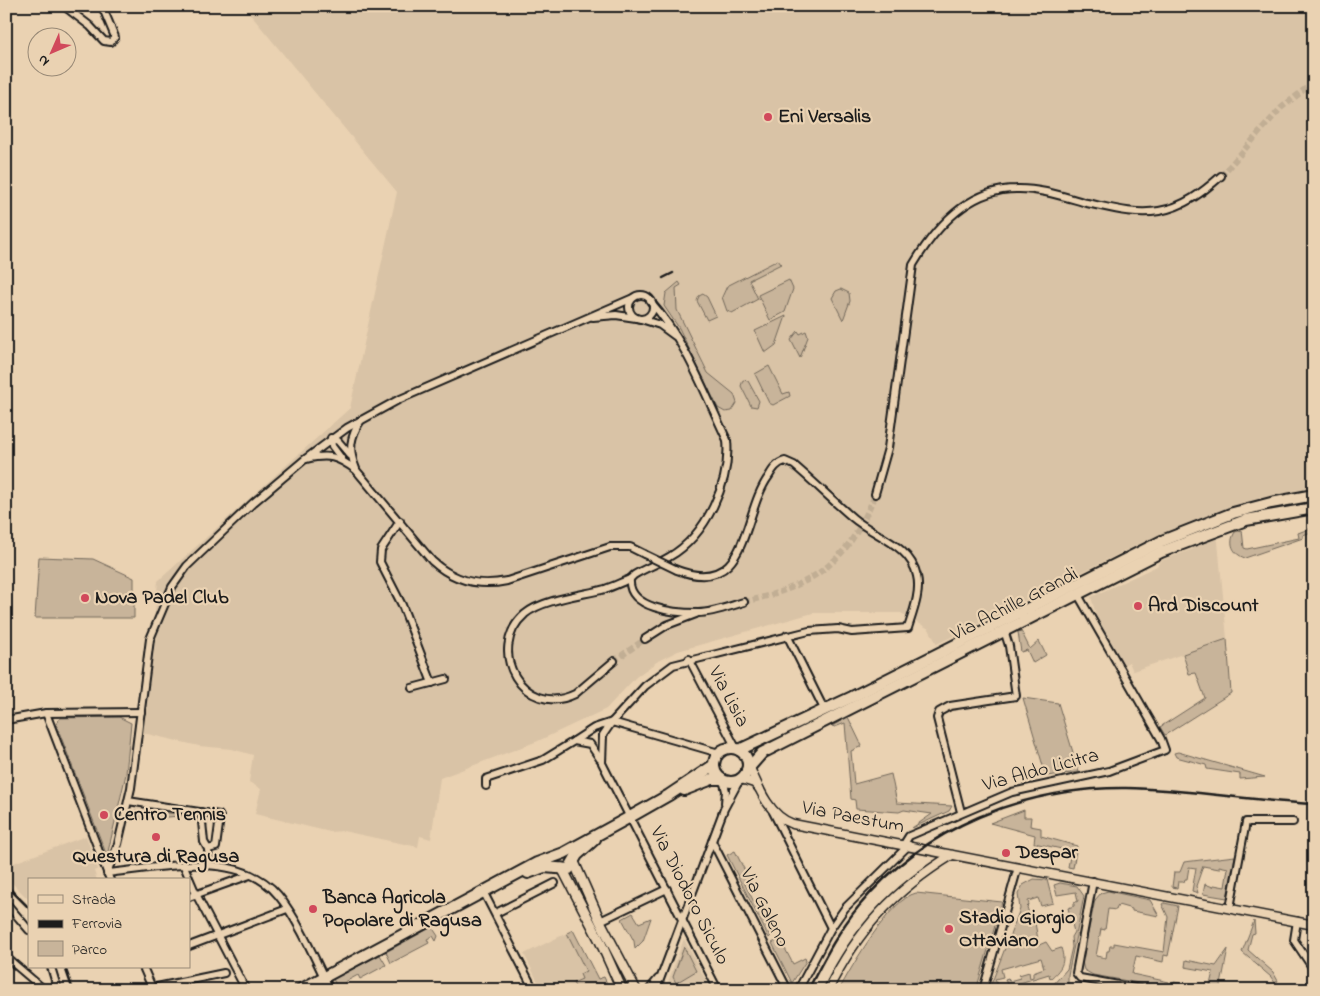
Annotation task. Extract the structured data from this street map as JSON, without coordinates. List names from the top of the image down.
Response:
{
  "streets": {
    "main road": ["Via Achille Grandi"],
    "street": [
      "Via Lisia",
      "Via Aldo Licitra",
      "Via Paestum",
      "Via Diodoro Siculo",
      "Via Galeno"
    ]
  },
  "crossings": [
    ["Via Achille Grandi", "Via Lisia"],
    ["Via Achille Grandi", "Via Aldo Licitra"],
    ["Via Achille Grandi", "Via Paestum"],
    ["Via Lisia", "Via Paestum"],
    ["Via Aldo Licitra", "Via Paestum"]
  ],
  "places": [
    "Eni Versalis",
    "Nova Padel Club",
    "Ard Discount",
    "Centro Tennis",
    "Questura di Ragusa",
    "Despar",
    "Banca Agricola Popolare di Ragusa",
    "Stadio Giorgio Ottaviano"
  ],
  "legend": ["Strada", "Ferrovia", "Parco"],
  "north": "bottom left"
}
